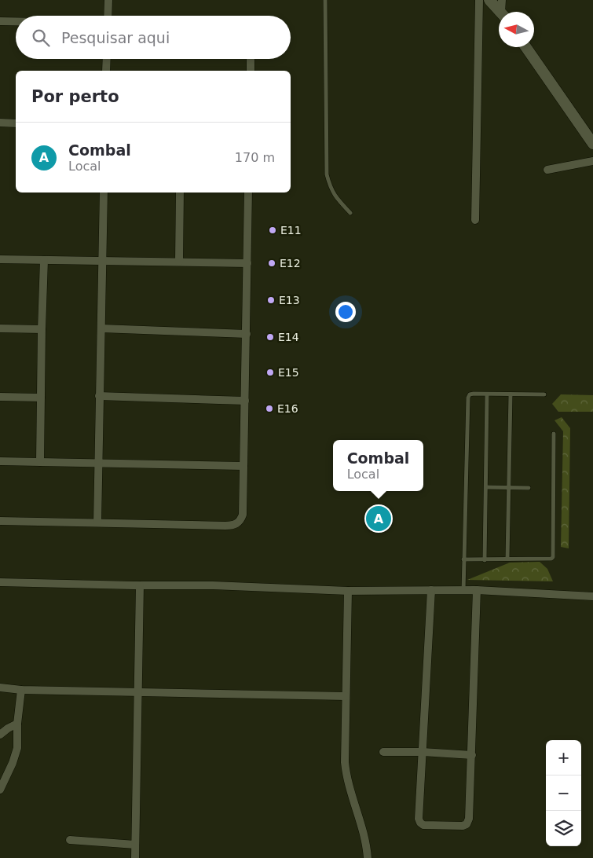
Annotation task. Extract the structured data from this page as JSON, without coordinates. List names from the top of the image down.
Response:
{
  "places": [
    "E11",
    "E12",
    "E13",
    "E14",
    "E15",
    "E16"
  ],
  "north": "left",
  "page": {
    "search": "Pesquisar aqui",
    "heading": "Por perto",
    "list": [
      {
        "mark": "A",
        "name": "Combal",
        "note": "Local",
        "value": "170 m"
      }
    ],
    "popup": ["Combal", "Local"],
    "pins": "A",
    "map_buttons": ["+", "−"]
  }
}
